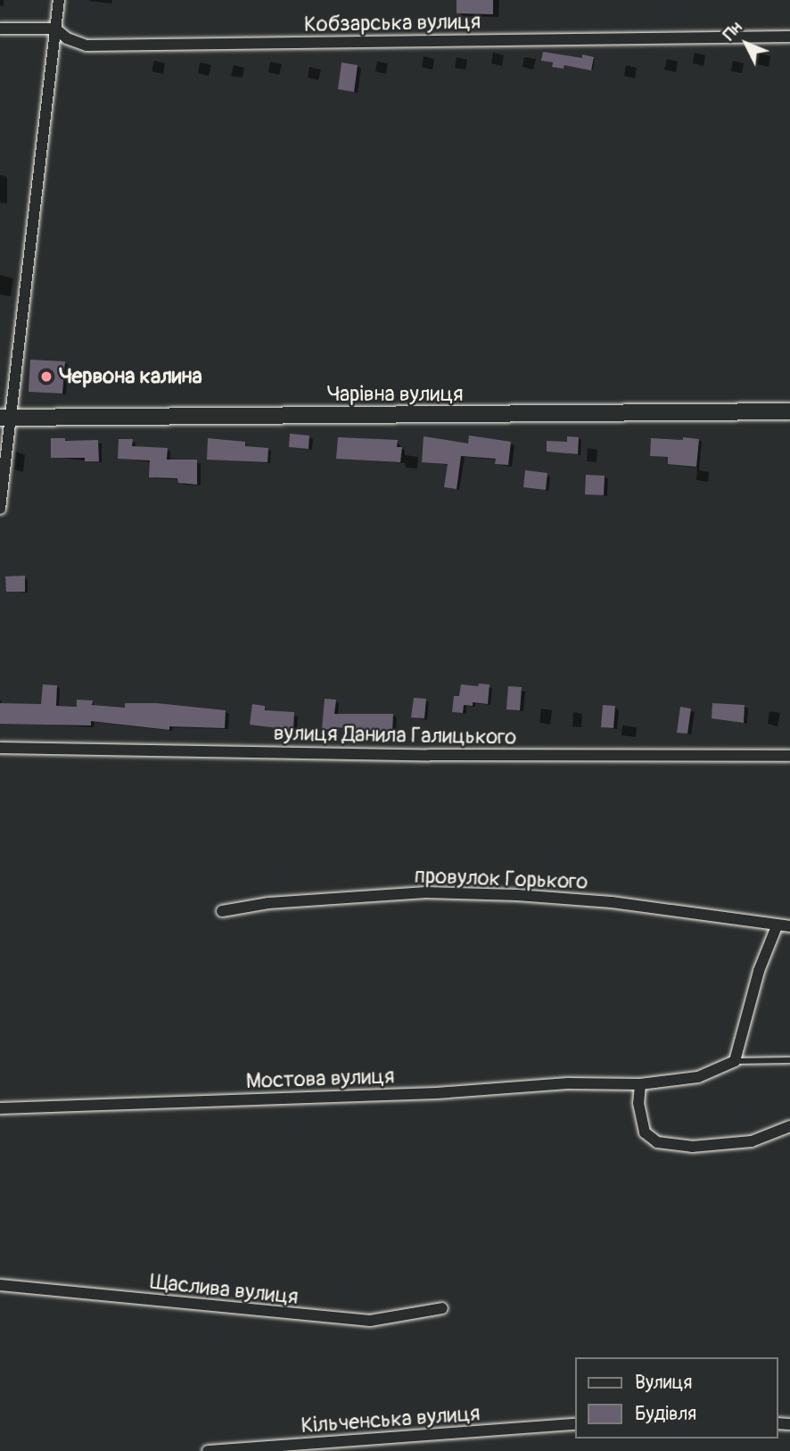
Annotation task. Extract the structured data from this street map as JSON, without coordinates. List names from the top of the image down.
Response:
{
  "streets": {
    "street": [
      "Кобзарська вулиця",
      "Чарівна вулиця",
      "вулиця Данила Галицького",
      "провулок Горького",
      "Мостова вулиця",
      "Щаслива вулиця",
      "Кільченська вулиця"
    ]
  },
  "places": ["Червона калина"],
  "legend": ["Вулиця", "Будівля"],
  "north": "top left"
}
